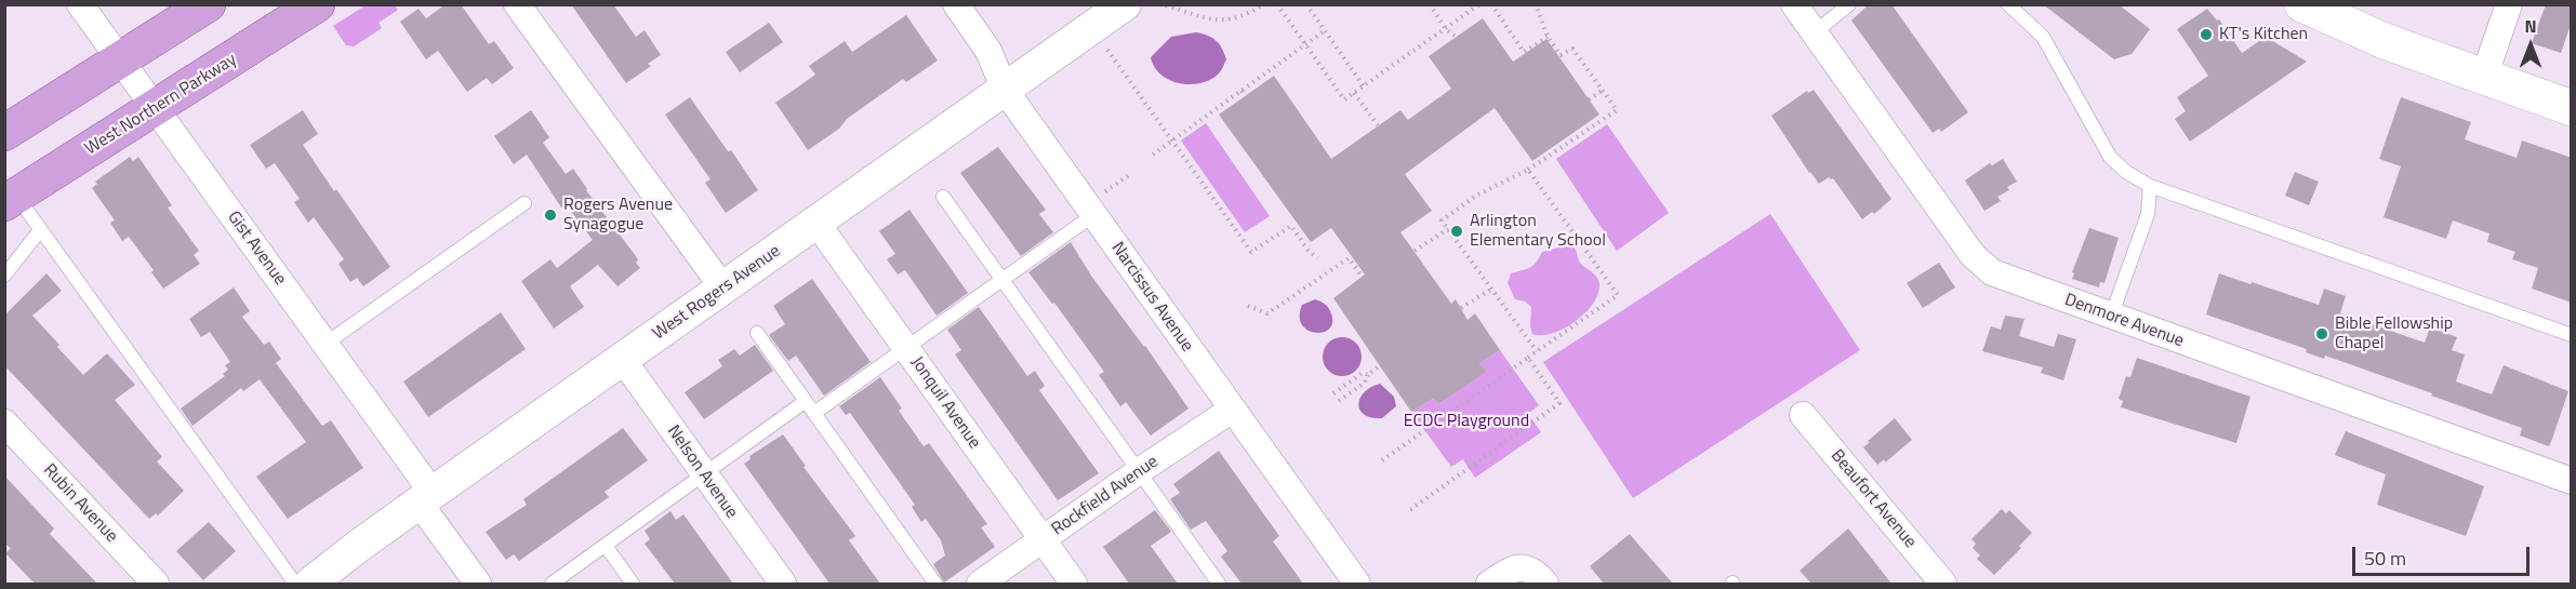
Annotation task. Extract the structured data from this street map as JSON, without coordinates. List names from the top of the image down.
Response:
{
  "streets": {
    "main road": ["West Northern Parkway"],
    "street": [
      "Gist Avenue",
      "West Rogers Avenue",
      "Narcissus Avenue",
      "Denmore Avenue",
      "Jonquil Avenue",
      "Nelson Avenue",
      "Rockfield Avenue",
      "Beaufort Avenue",
      "Rubin Avenue"
    ]
  },
  "crossings": [
    ["West Northern Parkway", "Gist Avenue"],
    ["Gist Avenue", "West Rogers Avenue"],
    ["West Rogers Avenue", "Narcissus Avenue"],
    ["West Rogers Avenue", "Jonquil Avenue"],
    ["West Rogers Avenue", "Nelson Avenue"],
    ["Narcissus Avenue", "Rockfield Avenue"],
    ["Jonquil Avenue", "Rockfield Avenue"]
  ],
  "parks": ["ECDC Playground"],
  "places": [
    "KT's Kitchen",
    "Rogers Avenue Synagogue",
    "Arlington Elementary School",
    "Bible Fellowship Chapel"
  ],
  "scale_bar": "50 m",
  "north": "top"
}
